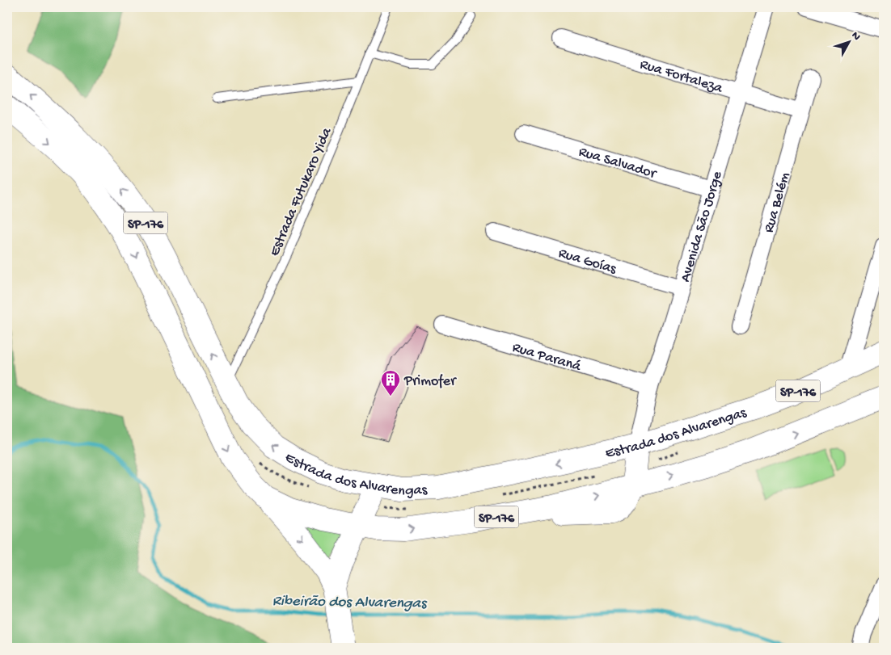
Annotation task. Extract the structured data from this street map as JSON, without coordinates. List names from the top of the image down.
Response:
{
  "streets": {
    "main road": ["SP-176", "Estrada dos Alvarengas"],
    "street": [
      "Rua Fortaleza",
      "Rua Salvador",
      "Rua Belém",
      "Avenida São Jorge",
      "Rua Goías",
      "Rua Paraná"
    ],
    "lane": ["Estrada Futukaro Yida"]
  },
  "crossings": [
    ["Rua Fortaleza", "Rua Belém"],
    ["Rua Fortaleza", "Avenida São Jorge"],
    ["Rua Salvador", "Avenida São Jorge"],
    ["Estrada Futukaro Yida", "Estrada dos Alvarengas"],
    ["Avenida São Jorge", "Rua Goías"],
    ["Avenida São Jorge", "Rua Paraná"],
    ["Avenida São Jorge", "Estrada dos Alvarengas"]
  ],
  "water": ["Ribeirão dos Alvarengas"],
  "places": {
    "building": ["Primofer"]
  },
  "north": "top right"
}
